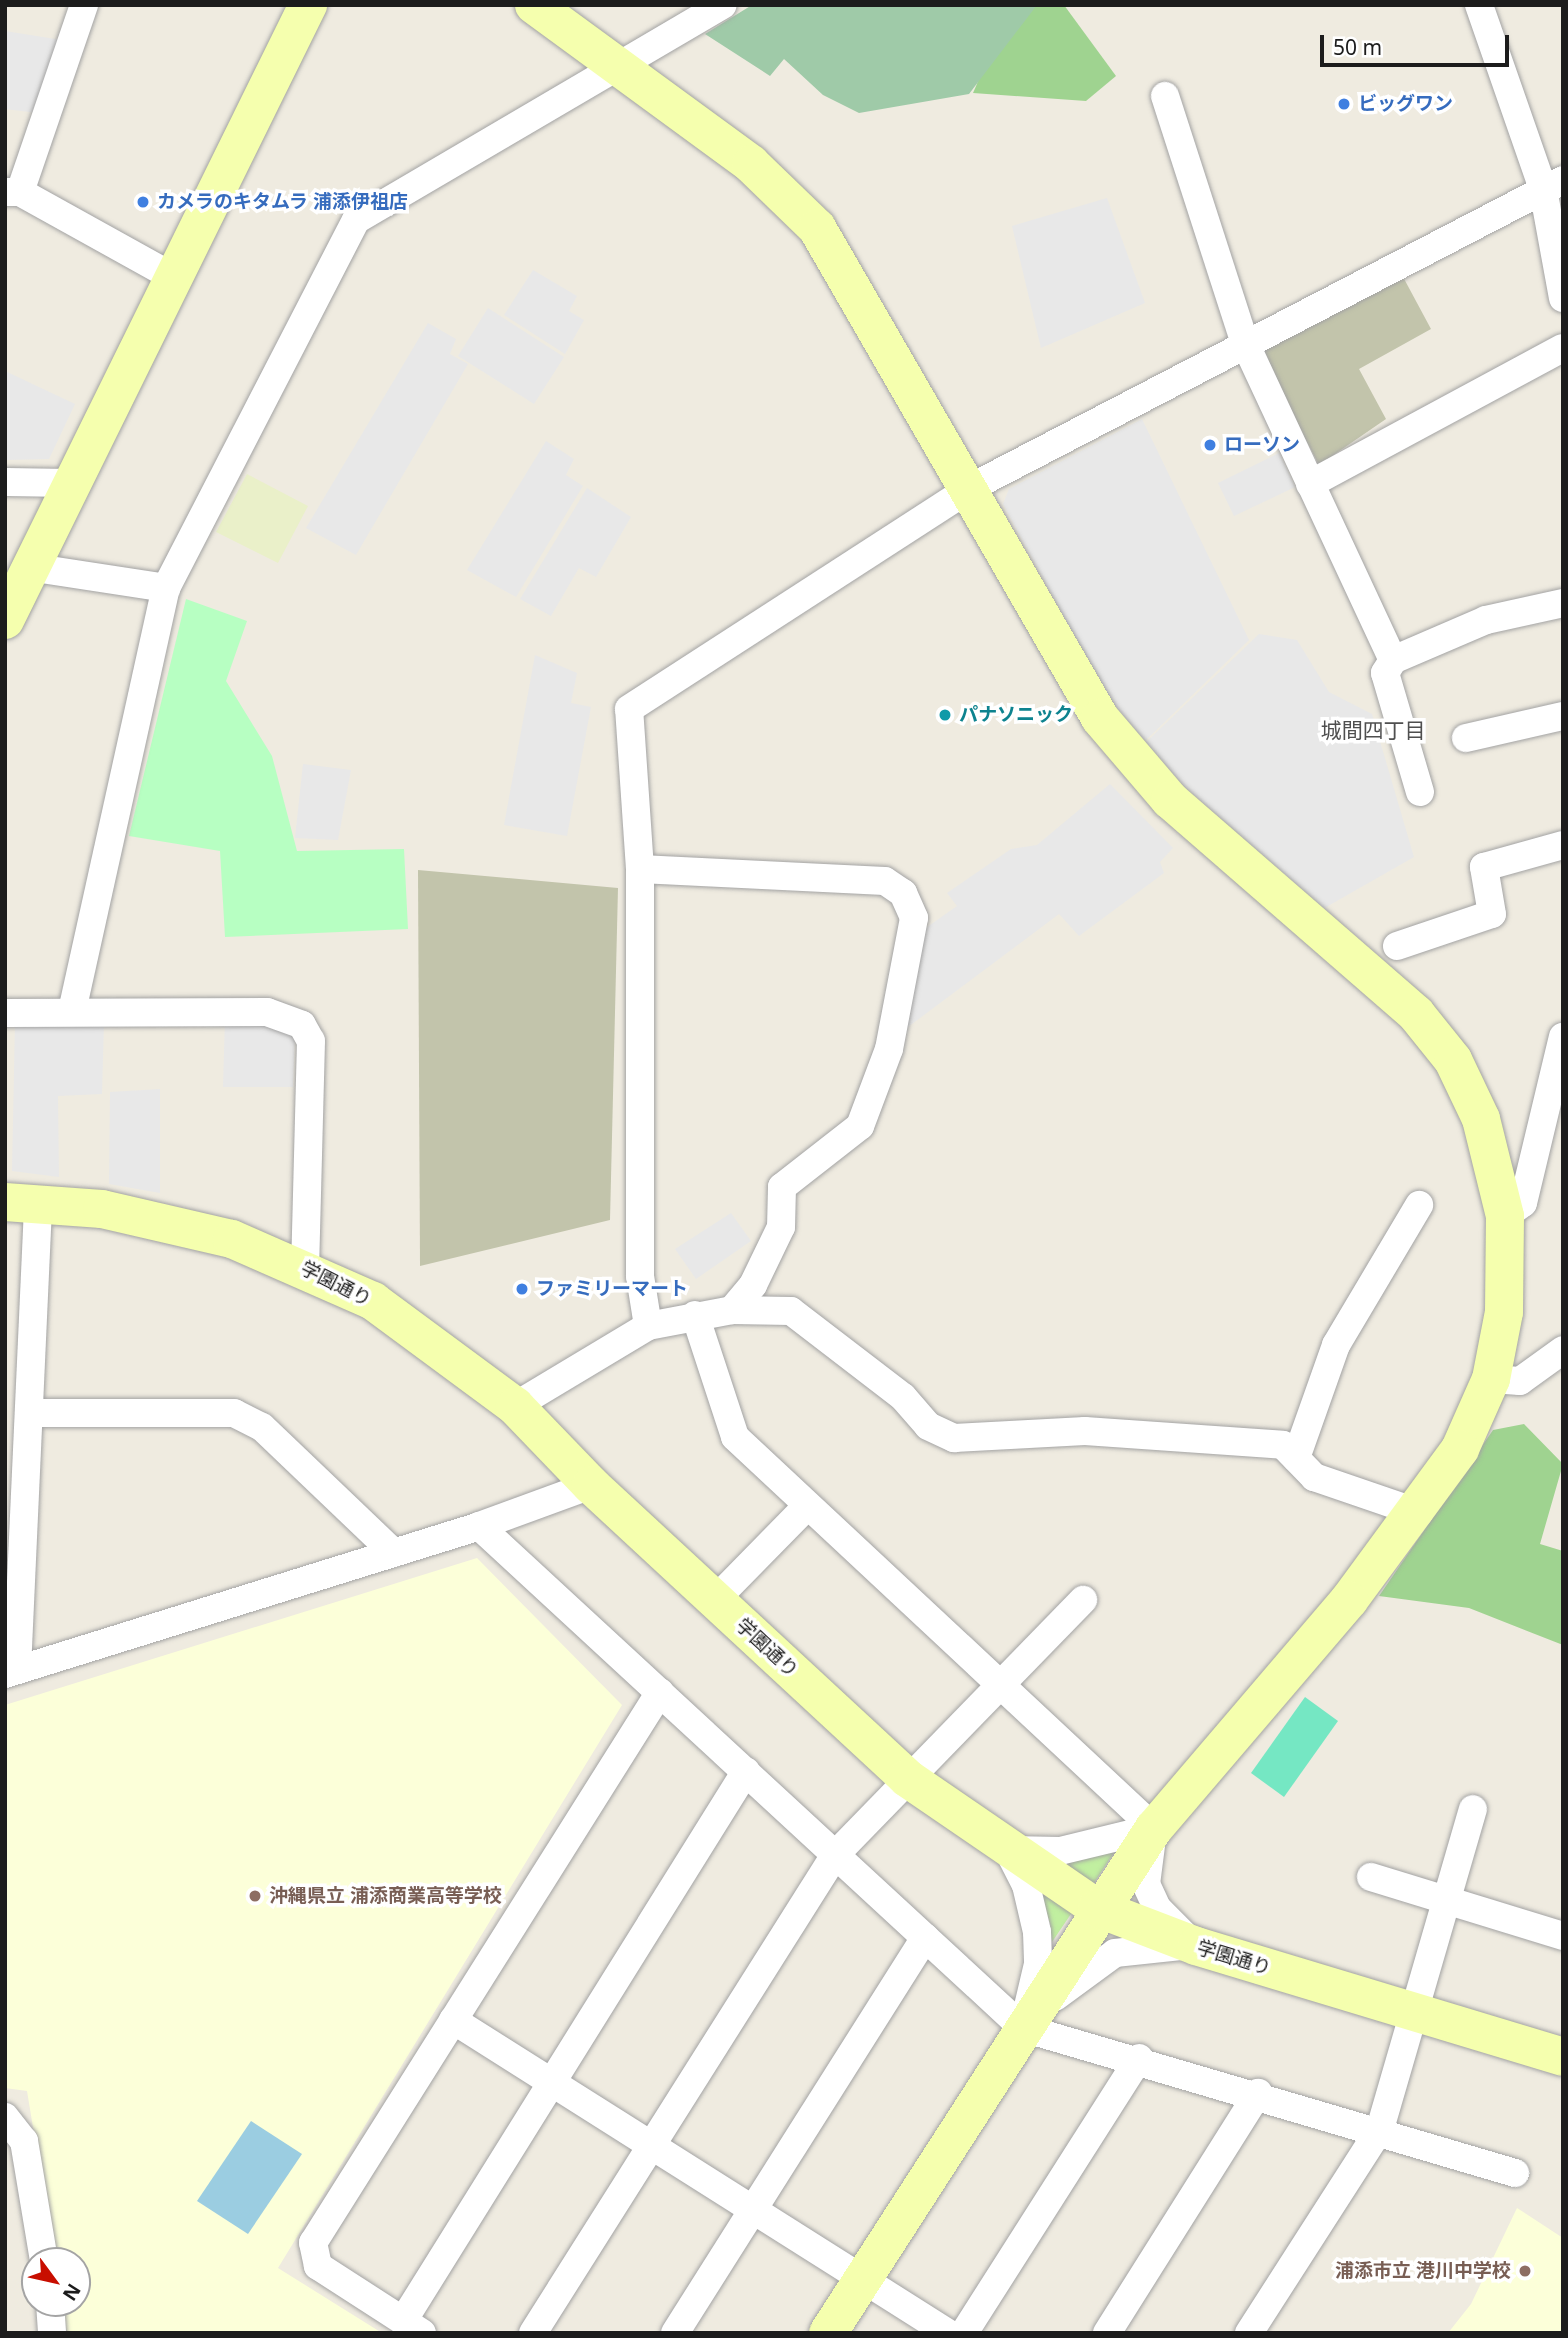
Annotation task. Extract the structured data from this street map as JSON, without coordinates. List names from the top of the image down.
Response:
{
  "streets": {
    "street": ["学園通り"]
  },
  "districts": ["城間四丁目"],
  "places": [
    "ビッグワン",
    "カメラのキタムラ 浦添伊祖店",
    "ローソン",
    "パナソニック",
    "ファミリーマート",
    "沖縄県立 浦添商業高等学校",
    "浦添市立 港川中学校"
  ],
  "scale_bar": "50 m",
  "north": "bottom right"
}
